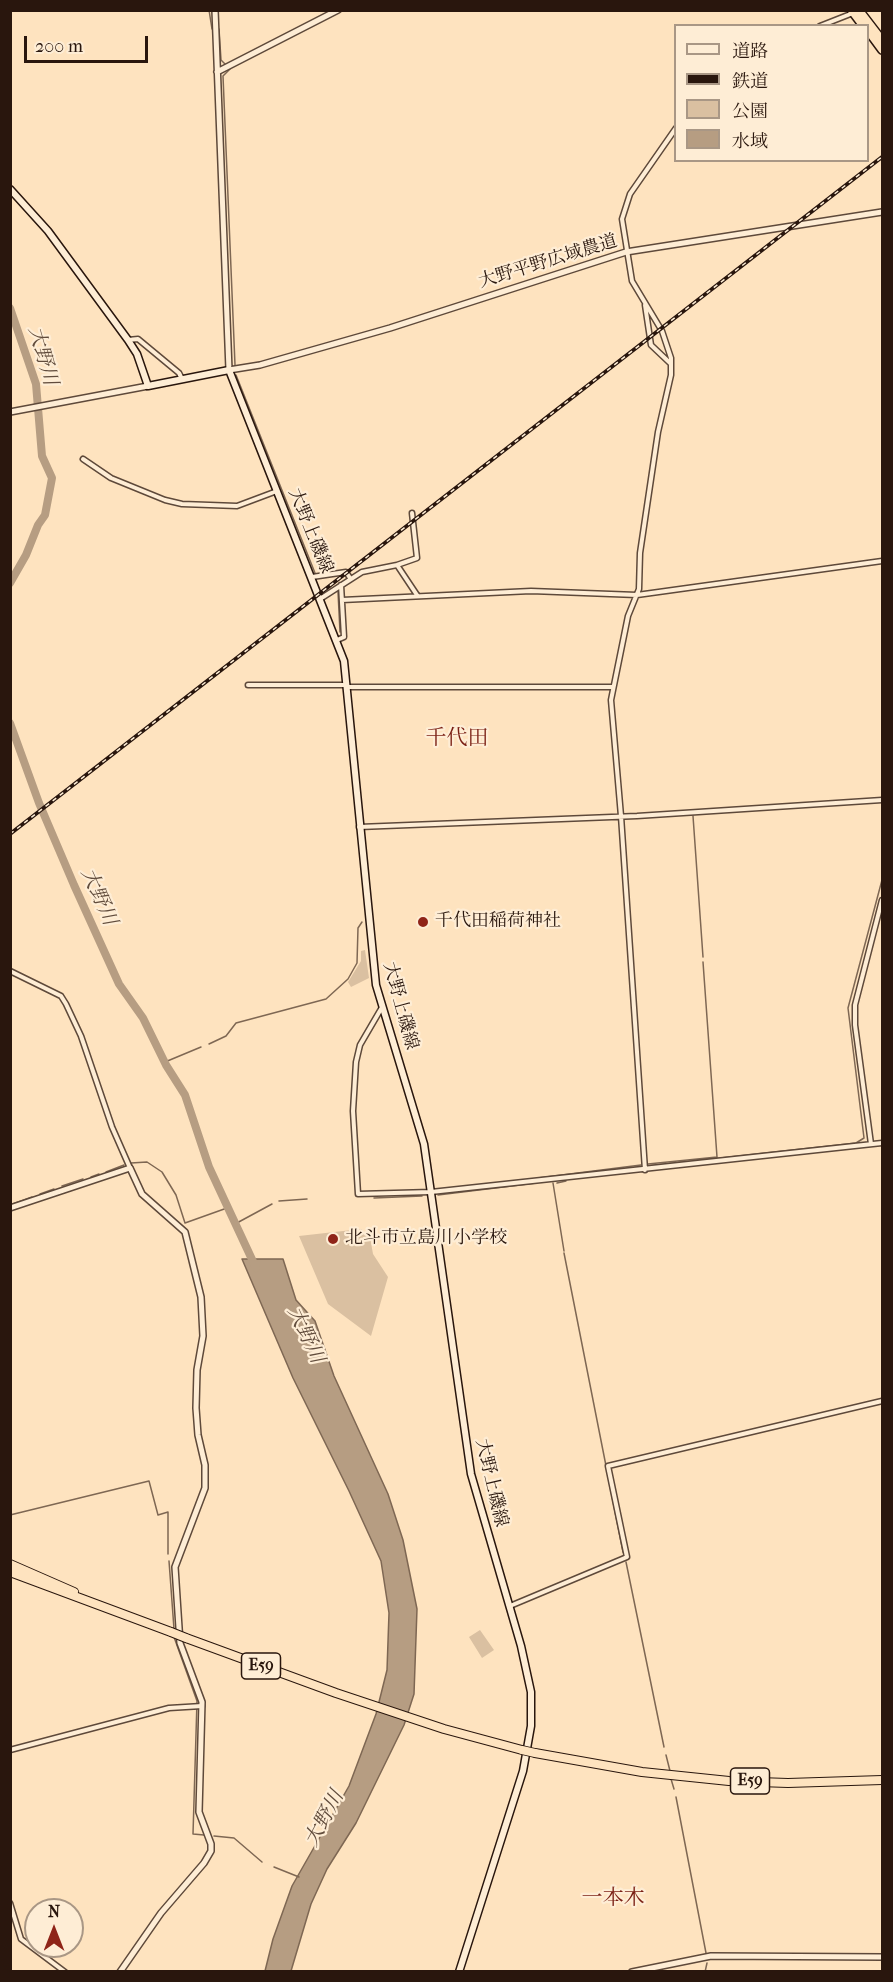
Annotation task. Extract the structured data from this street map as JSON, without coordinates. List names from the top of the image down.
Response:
{
  "streets": {
    "highway": ["E59"],
    "main road": ["大野上磯線"],
    "street": ["大野平野広域農道"]
  },
  "crossings": [
    ["大野平野広域農道", "大野上磯線"]
  ],
  "districts": ["千代田", "一本木"],
  "water": ["大野川"],
  "places": ["千代田稲荷神社", "北斗市立島川小学校"],
  "legend": [
    "道路",
    "鉄道",
    "公園",
    "水域"
  ],
  "scale_bar": "200 m",
  "north": "top"
}
